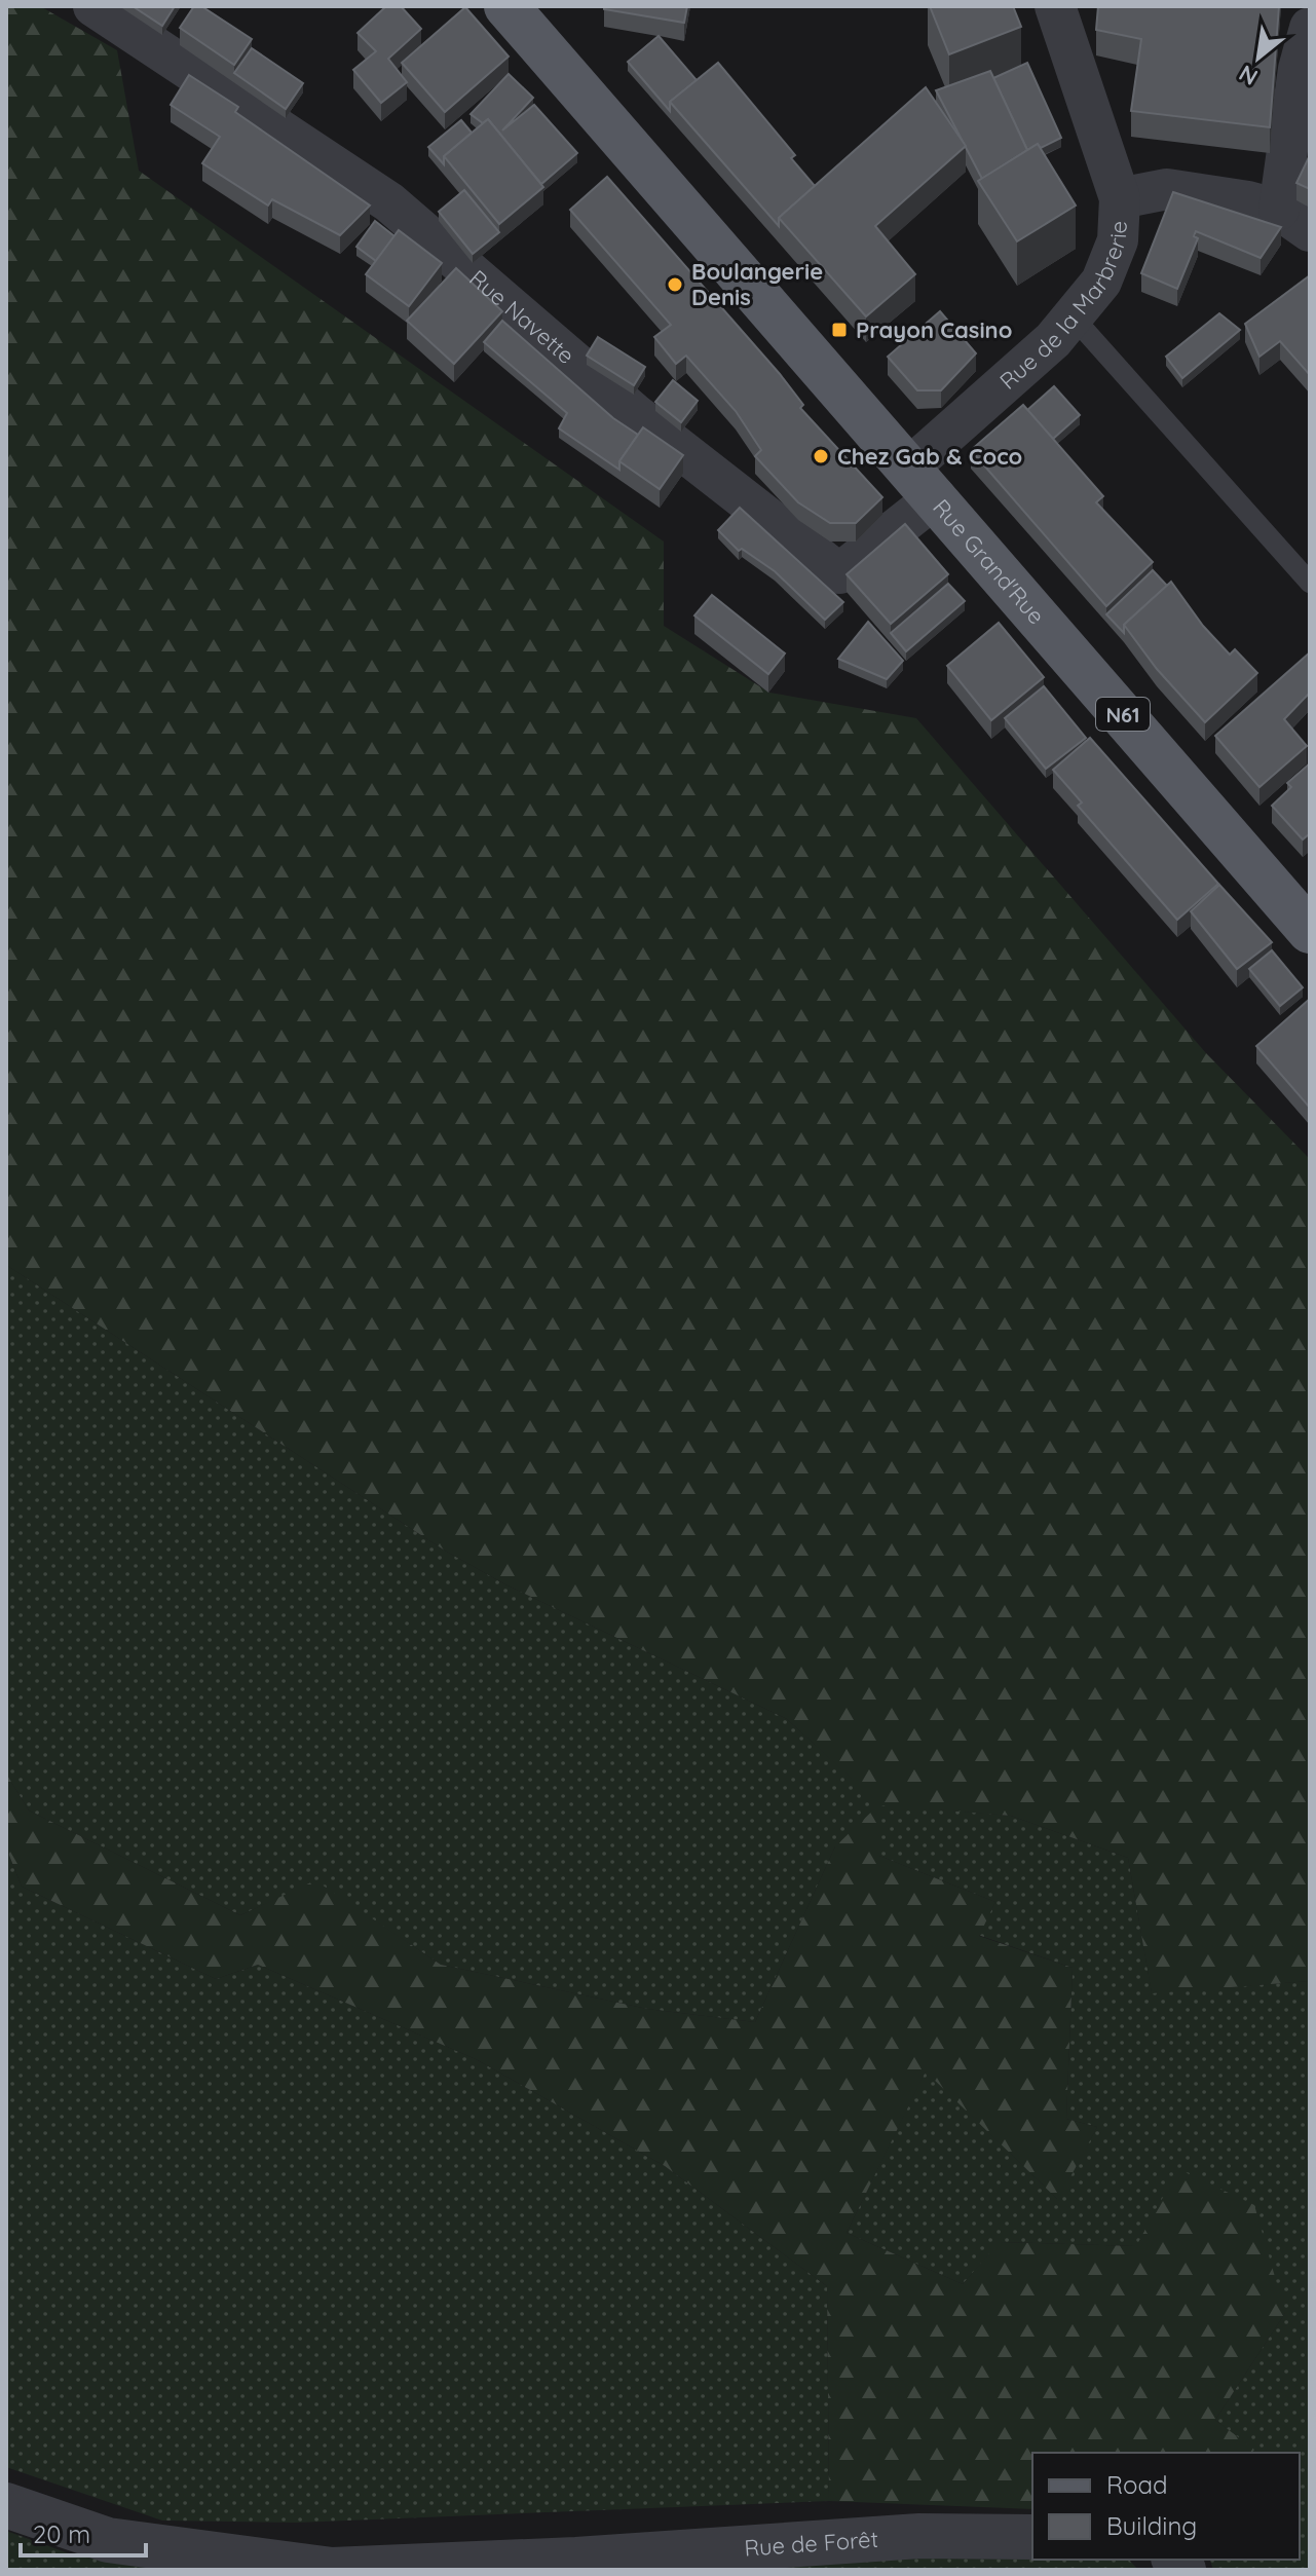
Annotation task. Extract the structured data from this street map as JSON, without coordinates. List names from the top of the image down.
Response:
{
  "streets": {
    "main road": ["Rue Grand'Rue", "N61"],
    "street": ["Rue de la Marbrerie", "Rue Navette", "Rue de Forêt"]
  },
  "crossings": [
    ["Rue de la Marbrerie", "Rue Navette"],
    ["Rue de la Marbrerie", "Rue Grand'Rue"],
    ["Rue Navette", "Rue Grand'Rue"]
  ],
  "places": {
    "other": ["Boulangerie Denis", "Chez Gab & Coco"],
    "transit": ["Prayon Casino"]
  },
  "legend": ["Road", "Building"],
  "scale_bar": "20 m",
  "north": "bottom left"
}
